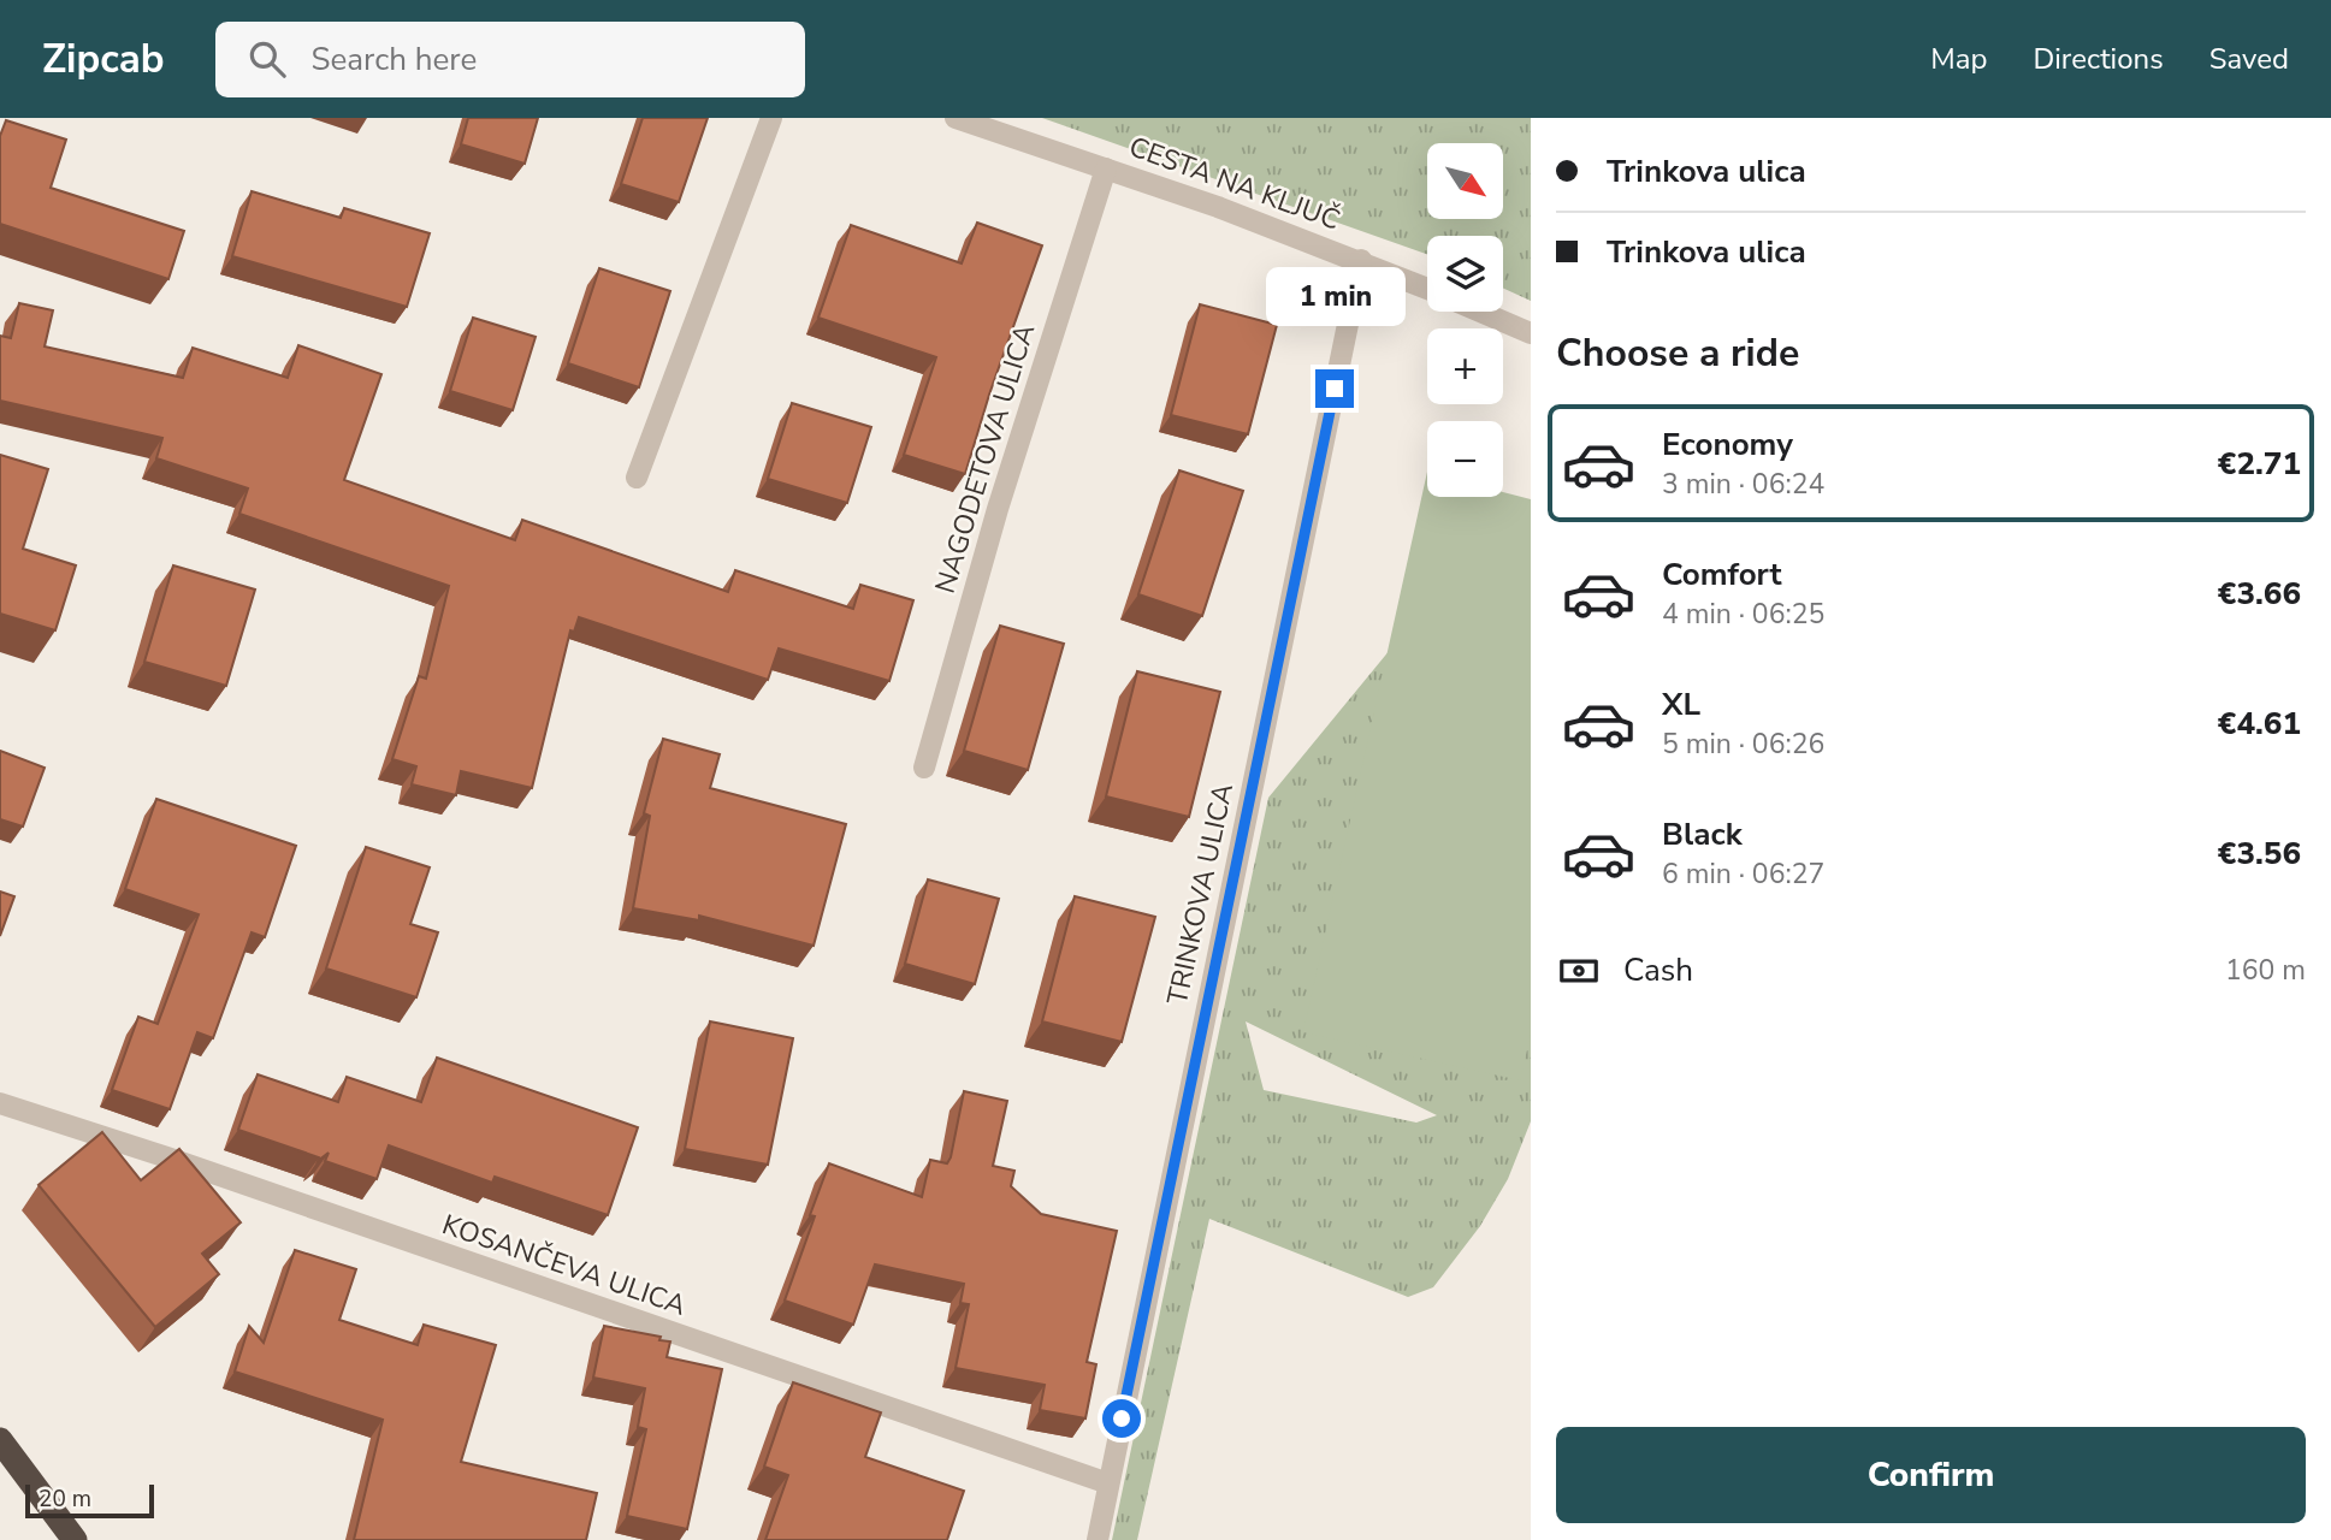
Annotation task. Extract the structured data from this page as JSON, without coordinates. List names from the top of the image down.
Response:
{
  "streets": {
    "street": [
      "CESTA NA KLJUČ",
      "NAGODETOVA ULICA",
      "TRINKOVA ULICA",
      "KOSANČEVA ULICA"
    ]
  },
  "crossings": [
    ["CESTA NA KLJUČ", "NAGODETOVA ULICA"],
    ["CESTA NA KLJUČ", "TRINKOVA ULICA"],
    ["TRINKOVA ULICA", "KOSANČEVA ULICA"]
  ],
  "scale_bar": "20 m",
  "north": "bottom right",
  "page": {
    "header": "Zipcab",
    "search": "Search here",
    "nav": ["Map", "Directions", "Saved"],
    "banner": ["Trinkova ulica", "Trinkova ulica"],
    "map_buttons": ["+", "−"],
    "bubble": "1 min",
    "heading": "Choose a ride",
    "list": [
      {
        "name": "Economy",
        "note": "3 min · 06:24",
        "value": "€2.71"
      },
      {
        "name": "Comfort",
        "note": "4 min · 06:25",
        "value": "€3.66"
      },
      {
        "name": "XL",
        "note": "5 min · 06:26",
        "value": "€4.61"
      },
      {
        "name": "Black",
        "note": "6 min · 06:27",
        "value": "€3.56"
      }
    ],
    "pay": ["Cash", "160 m"],
    "buttons": "Confirm",
    "scale": "20 m"
  }
}
